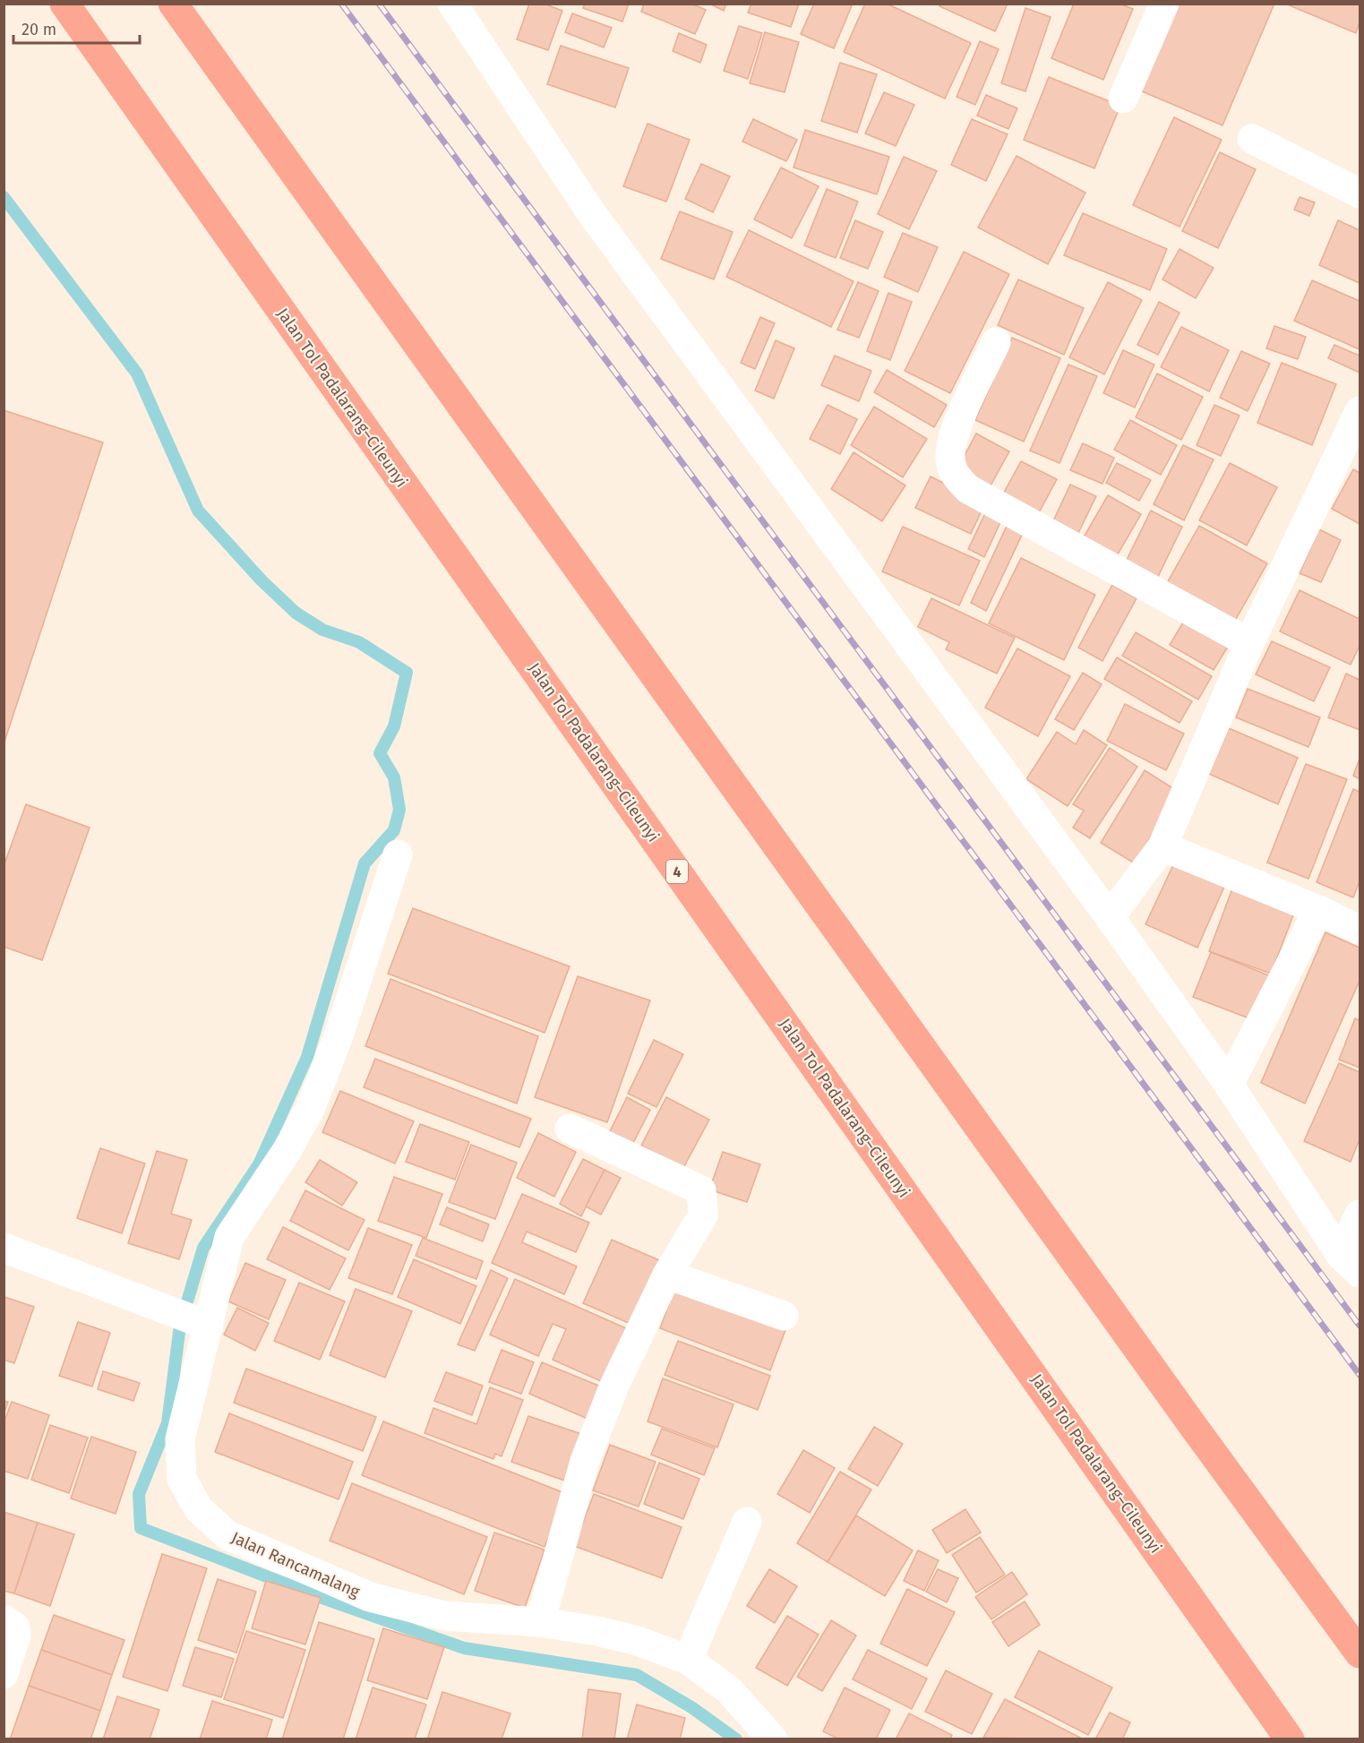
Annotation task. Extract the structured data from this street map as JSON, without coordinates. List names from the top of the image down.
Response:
{
  "streets": {
    "highway": ["Jalan Tol Padalarang–Cileunyi", "4"],
    "street": ["Jalan Rancamalang"]
  },
  "scale_bar": "20 m"
}
